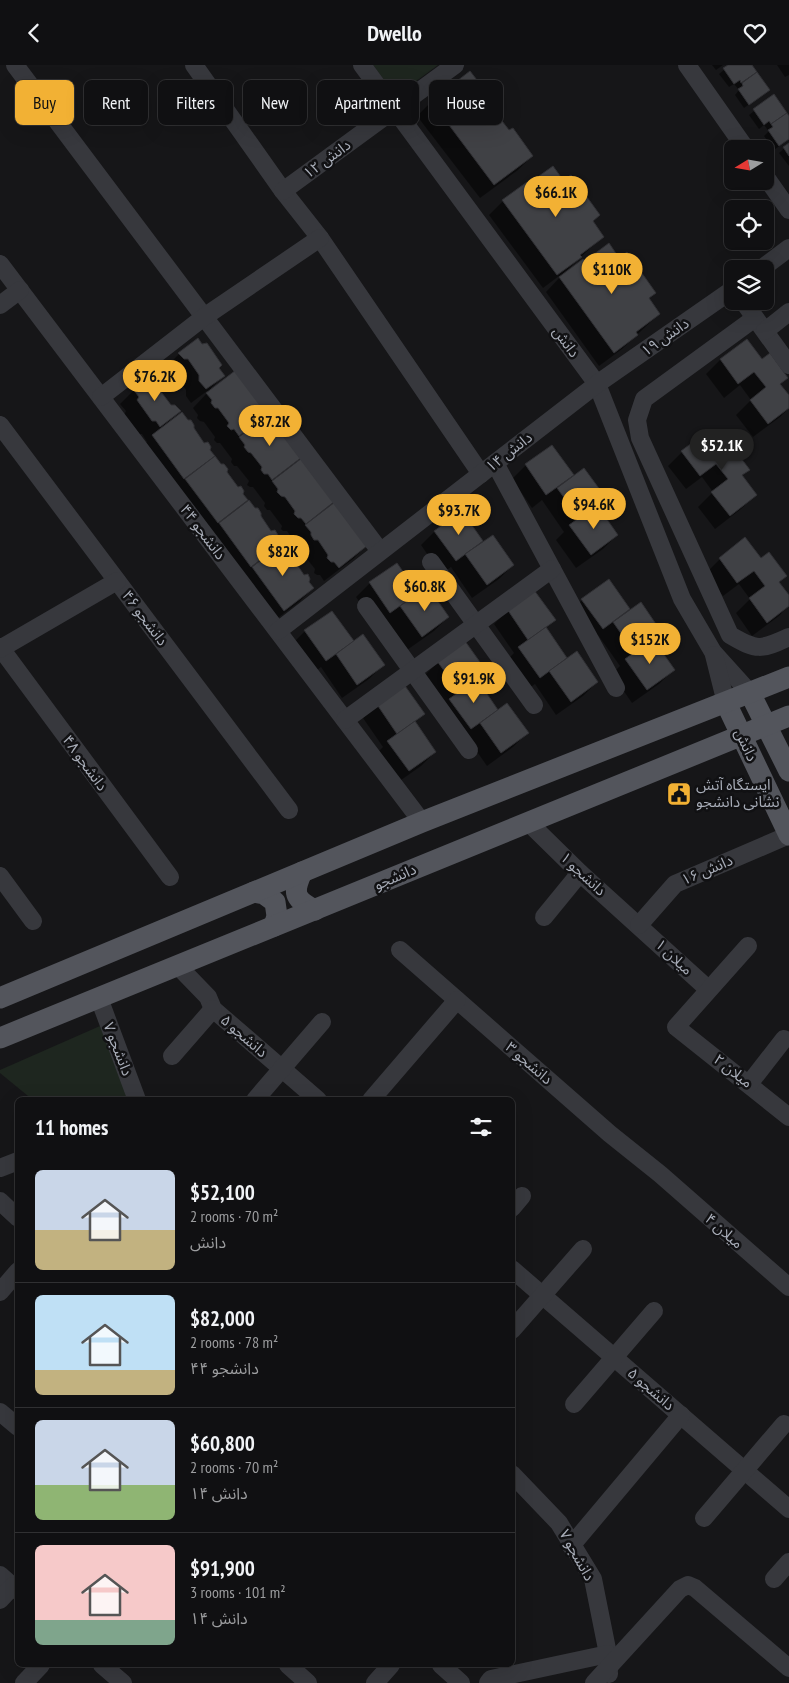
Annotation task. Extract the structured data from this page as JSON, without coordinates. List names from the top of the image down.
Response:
{
  "streets": {
    "main road": ["دانش", "دانشجو"],
    "street": [
      "دانش ۱۲",
      "دانش ۱۹",
      "دانش ۱۴",
      "دانشجو ۴۴",
      "دانشجو ۴۶",
      "دانشجو ۴۸",
      "دانش ۱۶",
      "دانشجو ۱",
      "میلان ۱",
      "دانشجو ۵",
      "دانشجو ۷",
      "دانشجو ۳",
      "میلان ۲",
      "میلان ۴"
    ]
  },
  "crossings": [
    ["دانش ۱۹", "دانش"],
    ["دانش ۱۹", "دانش ۱۴"],
    ["دانش", "دانش ۱۴"],
    ["دانش", "دانش ۱۶"],
    ["دانش", "دانشجو"],
    ["دانش ۱۴", "دانشجو ۴۴"],
    ["دانش ۱۶", "دانشجو ۱"],
    ["دانش ۱۶", "میلان ۱"],
    ["دانشجو ۱", "دانشجو"],
    ["دانشجو ۱", "میلان ۱"],
    ["دانشجو", "دانشجو ۵"],
    ["دانشجو", "دانشجو ۷"],
    ["میلان ۱", "میلان ۲"],
    ["دانشجو ۳", "میلان ۴"]
  ],
  "places": {
    "public building": ["ایستگاه آتش نشانی دانشجو"]
  },
  "north": "left",
  "page": {
    "header": "Dwello",
    "chip": [
      "Buy",
      "Rent",
      "Filters",
      "New",
      "Apartment",
      "House"
    ],
    "price": [
      "$66.1K",
      "$110K",
      "$76.2K",
      "$87.2K",
      "$52.1K",
      "$94.6K",
      "$93.7K",
      "$82K",
      "$60.8K",
      "$152K",
      "$91.9K"
    ],
    "heading": "11 homes",
    "list": [
      {
        "name": "$52,100",
        "note": "2 rooms · 70 m² · دانش"
      },
      {
        "name": "$82,000",
        "note": "2 rooms · 78 m² · دانشجو ۴۴"
      },
      {
        "name": "$60,800",
        "note": "2 rooms · 70 m² · دانش ۱۴"
      },
      {
        "name": "$91,900",
        "note": "3 rooms · 101 m² · دانش ۱۴"
      }
    ]
  }
}
